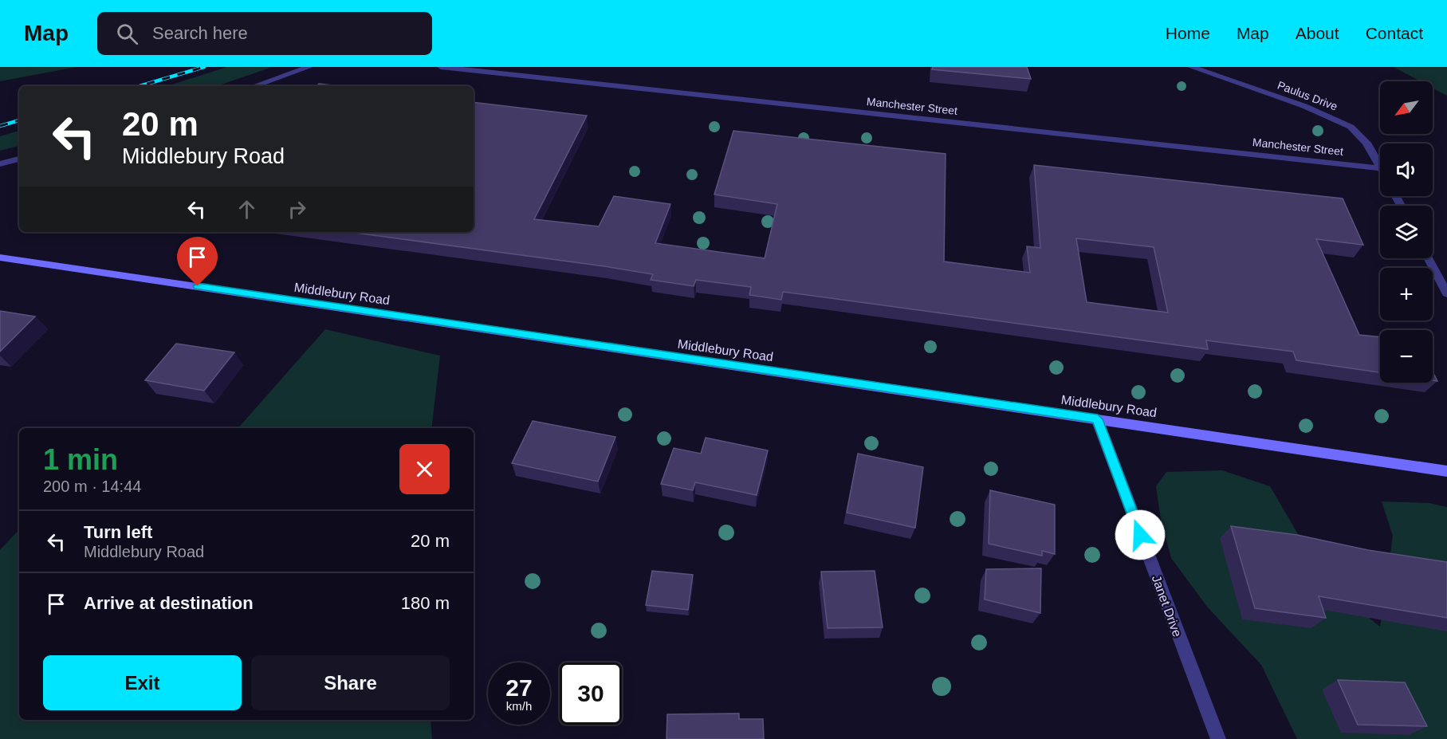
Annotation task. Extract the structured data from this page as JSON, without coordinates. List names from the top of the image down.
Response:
{
  "streets": {
    "street": [
      "Paulus Drive",
      "Manchester Street",
      "Middlebury Road",
      "Janet Drive"
    ]
  },
  "crossings": [
    ["Middlebury Road", "Janet Drive"]
  ],
  "north": "bottom left",
  "page": {
    "header": "Map",
    "search": "Search here",
    "nav": [
      "Home",
      "Map",
      "About",
      "Contact"
    ],
    "map_buttons": ["+", "−"],
    "turn": ["20 m", "Middlebury Road"],
    "heading": ["1 min", "200 m · 14:44"],
    "list": [
      {
        "name": "Turn left",
        "note": "Middlebury Road",
        "value": "20 m"
      },
      {
        "name": "Arrive at destination",
        "value": "180 m"
      }
    ],
    "buttons": ["Exit", "Share"],
    "speed": "27 km/h",
    "limit": "30"
  }
}
